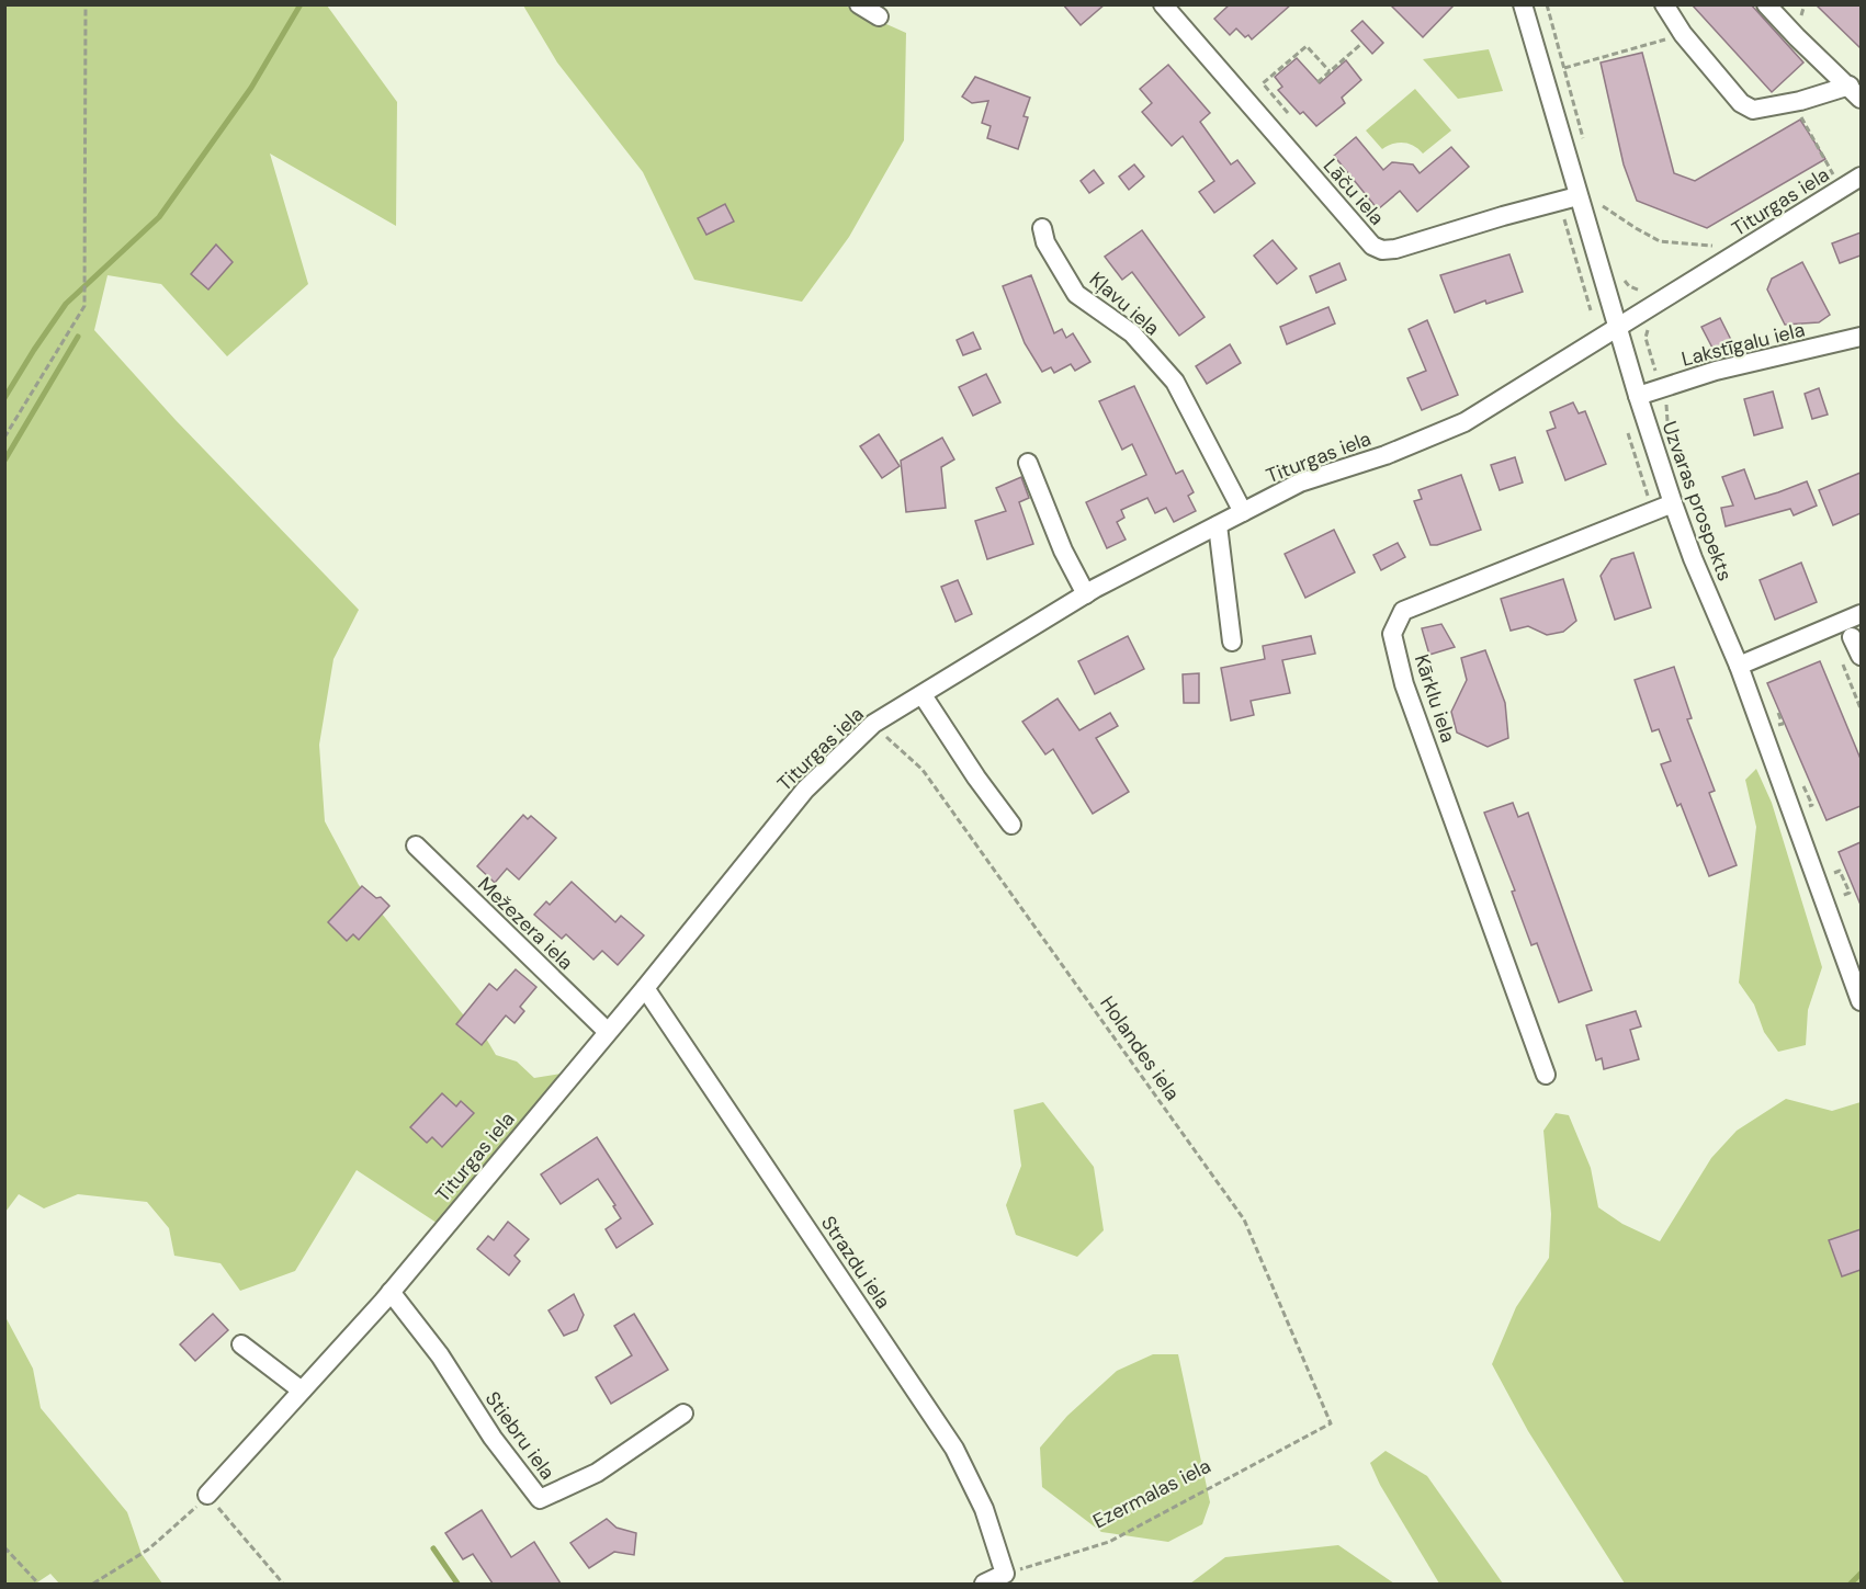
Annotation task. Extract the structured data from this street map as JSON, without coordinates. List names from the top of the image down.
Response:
{
  "streets": {
    "street": [
      "Lāču iela",
      "Titurgas iela",
      "Kļavu iela",
      "Lakstīgalu iela",
      "Uzvaras prospekts",
      "Kārklu iela",
      "Mežezera iela",
      "Strazdu iela",
      "Stiebru iela"
    ],
    "path": ["Holandes iela", "Ezermalas iela"]
  },
  "crossings": [
    ["Lāču iela", "Uzvaras prospekts"],
    ["Titurgas iela", "Kļavu iela"],
    ["Titurgas iela", "Uzvaras prospekts"],
    ["Titurgas iela", "Mežezera iela"],
    ["Titurgas iela", "Holandes iela"],
    ["Titurgas iela", "Strazdu iela"],
    ["Titurgas iela", "Stiebru iela"],
    ["Lakstīgalu iela", "Uzvaras prospekts"],
    ["Uzvaras prospekts", "Kārklu iela"],
    ["Holandes iela", "Ezermalas iela"],
    ["Strazdu iela", "Ezermalas iela"]
  ]
}
